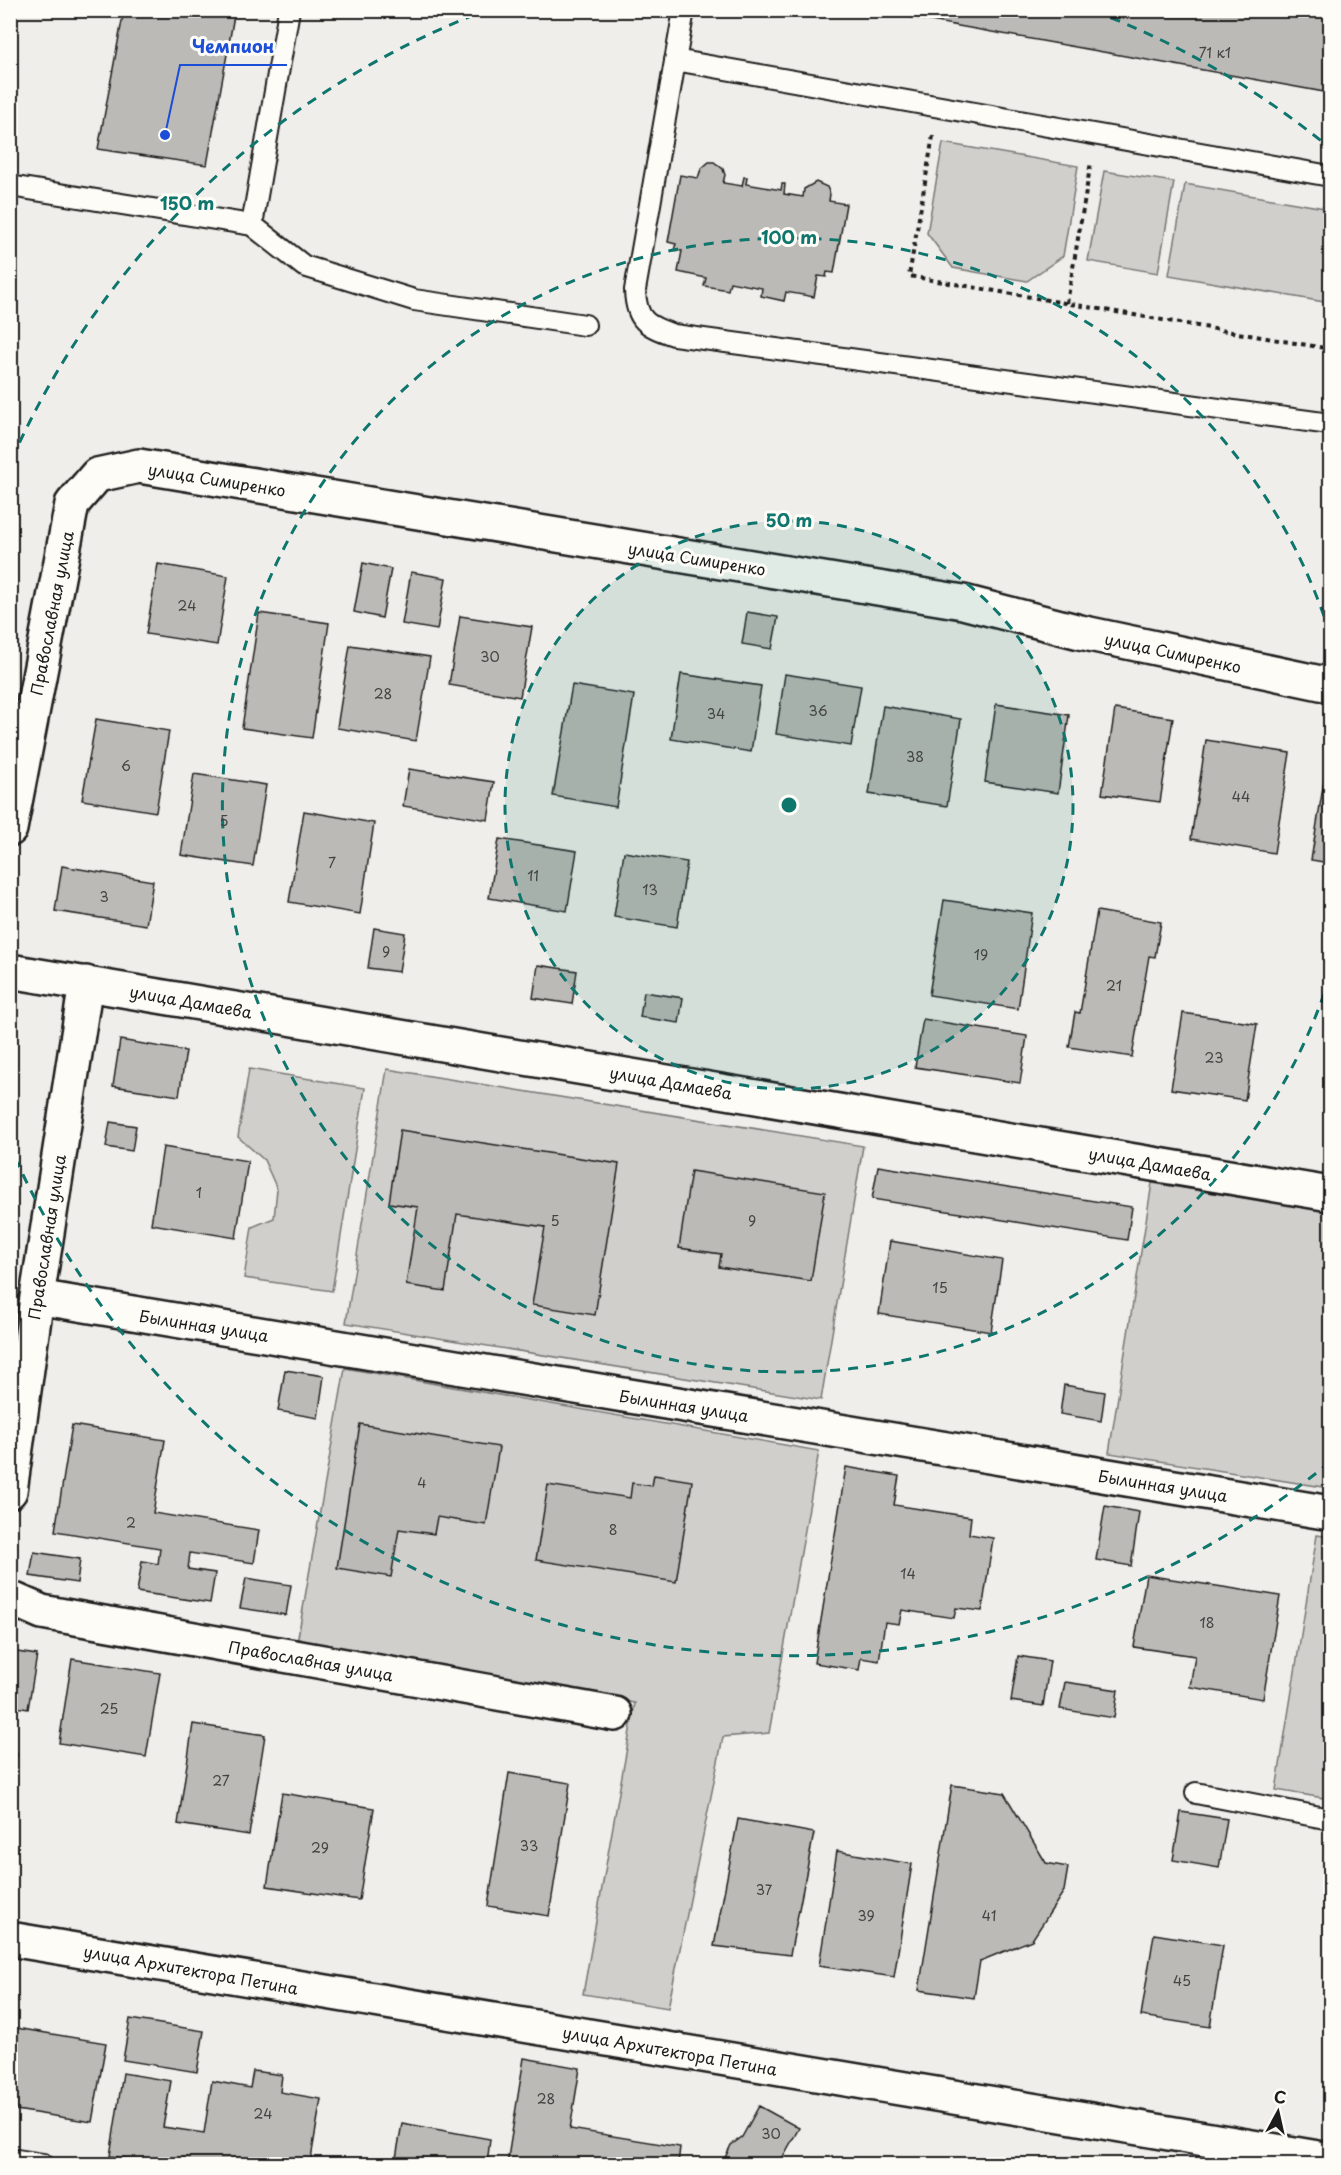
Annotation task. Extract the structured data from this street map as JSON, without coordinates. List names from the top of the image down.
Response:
{
  "streets": {
    "street": [
      "улица Симиренко",
      "Православная улица",
      "улица Дамаева",
      "Былинная улица",
      "улица Архитектора Петина"
    ]
  },
  "crossings": [
    ["улица Симиренко", "Православная улица"],
    ["Православная улица", "улица Дамаева"],
    ["Православная улица", "Былинная улица"]
  ],
  "places": ["Чемпион"],
  "house_numbers": [
    "71 к1",
    "24",
    "30",
    "28",
    "36",
    "34",
    "38",
    "6",
    "44",
    "5",
    "7",
    "11",
    "13",
    "3",
    "9",
    "19",
    "21",
    "23",
    "1",
    "5",
    "9",
    "15",
    "4",
    "2",
    "8",
    "14",
    "18",
    "25",
    "27",
    "33",
    "29",
    "37",
    "39",
    "41",
    "45",
    "28",
    "24",
    "30"
  ],
  "north": "top",
  "rings": ["150 m", "100 m", "50 m"]
}
